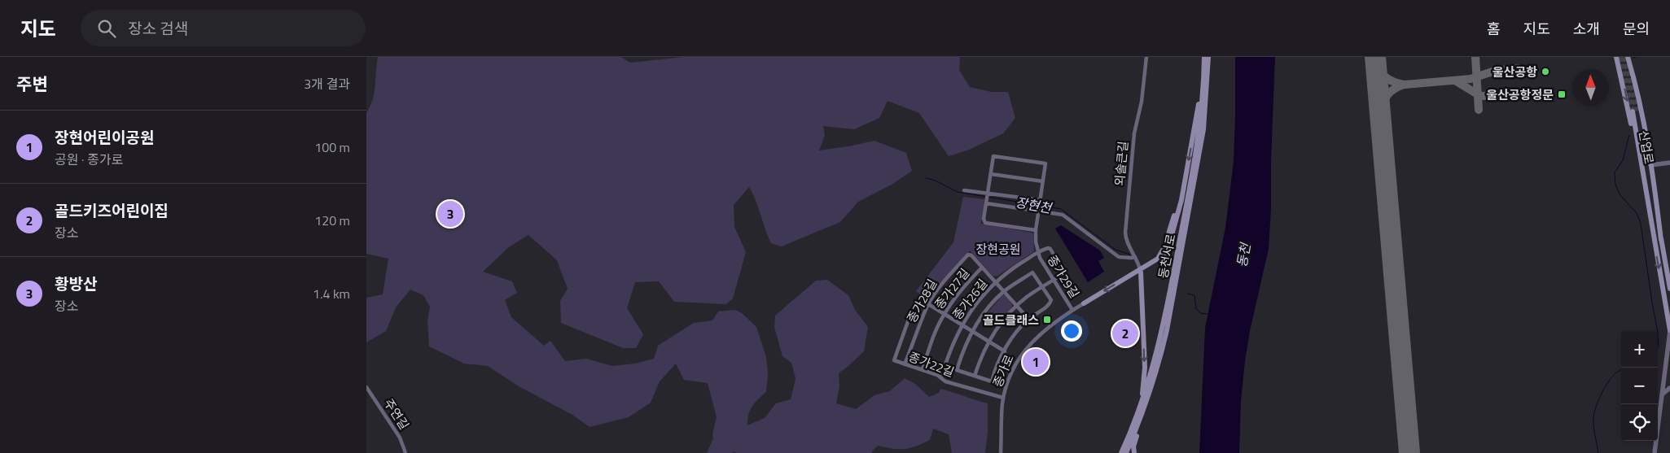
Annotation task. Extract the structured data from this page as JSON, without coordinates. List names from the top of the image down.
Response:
{
  "streets": {
    "main road": ["산업로", "동천서로"],
    "street": [
      "외솔큰길",
      "종가29길",
      "종가27길",
      "종가26길",
      "종가28길",
      "종가22길",
      "종가로",
      "주연길"
    ]
  },
  "crossings": [
    ["종가29길", "종가26길"],
    ["종가29길", "종가로"],
    ["종가27길", "종가28길"],
    ["종가27길", "종가22길"],
    ["종가26길", "종가22길"],
    ["종가28길", "종가22길"],
    ["종가22길", "종가로"]
  ],
  "water": ["장현천", "동천"],
  "parks": ["장현공원"],
  "places": {
    "other": ["울산공항"],
    "transit": ["울산공항정문", "골드클래스"]
  },
  "north": "top",
  "page": {
    "header": "지도",
    "search": "장소 검색",
    "nav": [
      "홈",
      "지도",
      "소개",
      "문의"
    ],
    "heading": ["주변", "3개 결과"],
    "list": [
      {
        "mark": "1",
        "name": "장현어린이공원",
        "note": "공원 · 종가로",
        "value": "100 m"
      },
      {
        "mark": "2",
        "name": "골드키즈어린이집",
        "note": "장소",
        "value": "120 m"
      },
      {
        "mark": "3",
        "name": "황방산",
        "note": "장소",
        "value": "1.4 km"
      }
    ],
    "pins": ["3", "2", "1"],
    "map_buttons": ["+", "−"]
  }
}
